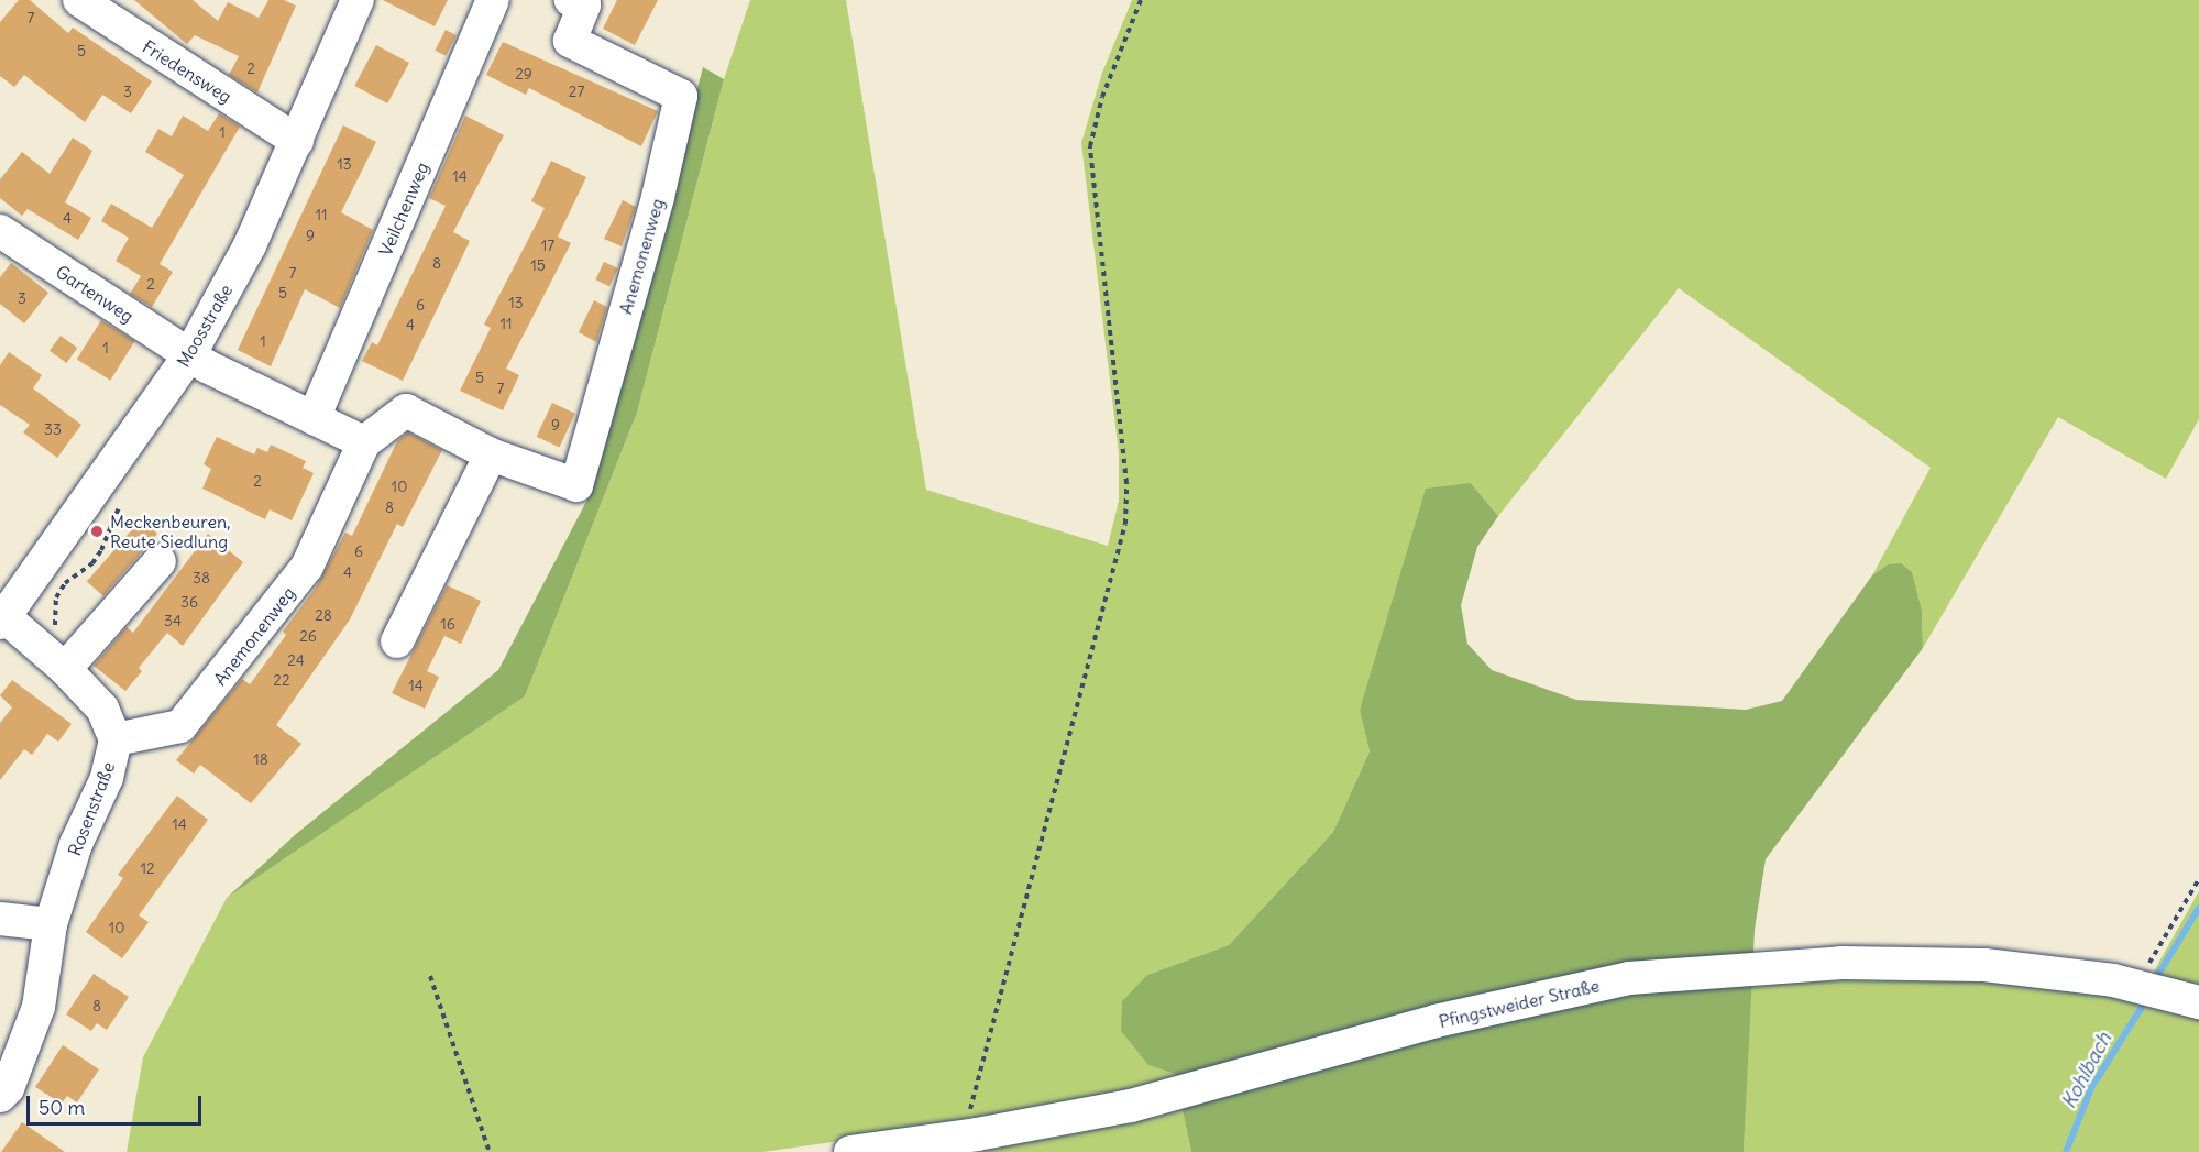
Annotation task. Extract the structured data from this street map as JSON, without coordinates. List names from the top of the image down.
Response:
{
  "streets": {
    "street": [
      "Friedensweg",
      "Veilchenweg",
      "Anemonenweg",
      "Gartenweg",
      "Moosstraße",
      "Rosenstraße",
      "Pfingstweider Straße"
    ]
  },
  "crossings": [
    ["Friedensweg", "Moosstraße"],
    ["Anemonenweg", "Rosenstraße"],
    ["Gartenweg", "Moosstraße"],
    ["Moosstraße", "Rosenstraße"]
  ],
  "water": ["Kohlbach"],
  "places": ["Meckenbeuren, Reute Siedlung"],
  "house_numbers": [
    "7",
    "5",
    "2",
    "29",
    "3",
    "27",
    "1",
    "13",
    "14",
    "11",
    "4",
    "9",
    "17",
    "8",
    "15",
    "7",
    "2",
    "5",
    "3",
    "13",
    "6",
    "11",
    "4",
    "1",
    "1",
    "5",
    "7",
    "9",
    "33",
    "2",
    "10",
    "8",
    "6",
    "4",
    "38",
    "36",
    "28",
    "34",
    "16",
    "26",
    "24",
    "22",
    "14",
    "18",
    "14",
    "12",
    "10",
    "8"
  ],
  "scale_bar": "50 m"
}
